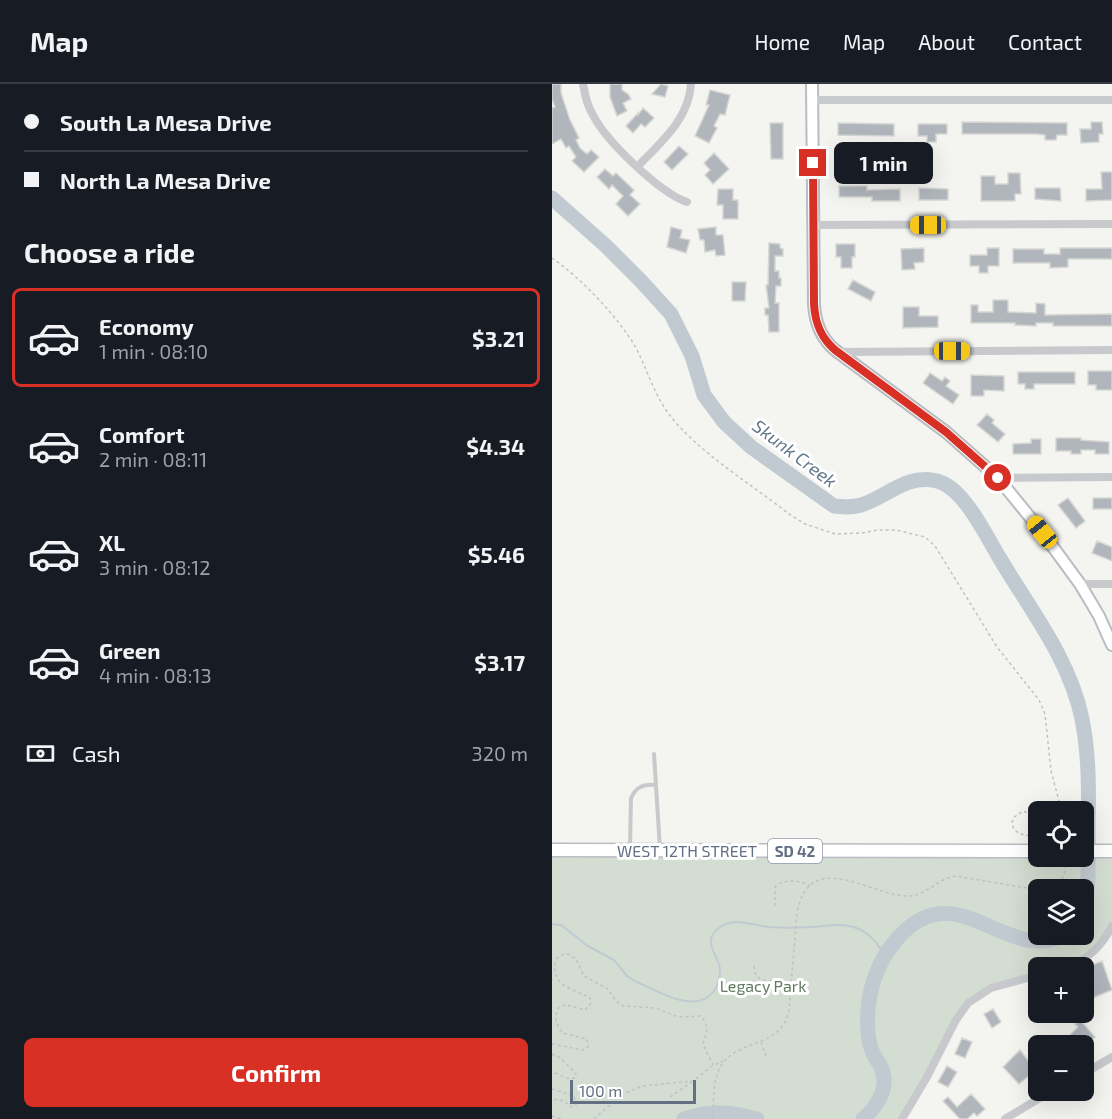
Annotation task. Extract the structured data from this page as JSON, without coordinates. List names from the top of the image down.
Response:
{
  "streets": {
    "main road": ["WEST 12TH STREET", "SD 42"]
  },
  "water": ["Skunk Creek"],
  "parks": ["Legacy Park"],
  "scale_bar": "100 m",
  "page": {
    "header": "Map",
    "nav": [
      "Home",
      "Map",
      "About",
      "Contact"
    ],
    "banner": ["South La Mesa Drive", "North La Mesa Drive"],
    "bubble": "1 min",
    "heading": "Choose a ride",
    "list": [
      {
        "name": "Economy",
        "note": "1 min · 08:10",
        "value": "$3.21"
      },
      {
        "name": "Comfort",
        "note": "2 min · 08:11",
        "value": "$4.34"
      },
      {
        "name": "XL",
        "note": "3 min · 08:12",
        "value": "$5.46"
      },
      {
        "name": "Green",
        "note": "4 min · 08:13",
        "value": "$3.17"
      }
    ],
    "pay": ["Cash", "320 m"],
    "map_buttons": ["+", "−"],
    "buttons": "Confirm",
    "scale": "100 m"
  }
}
